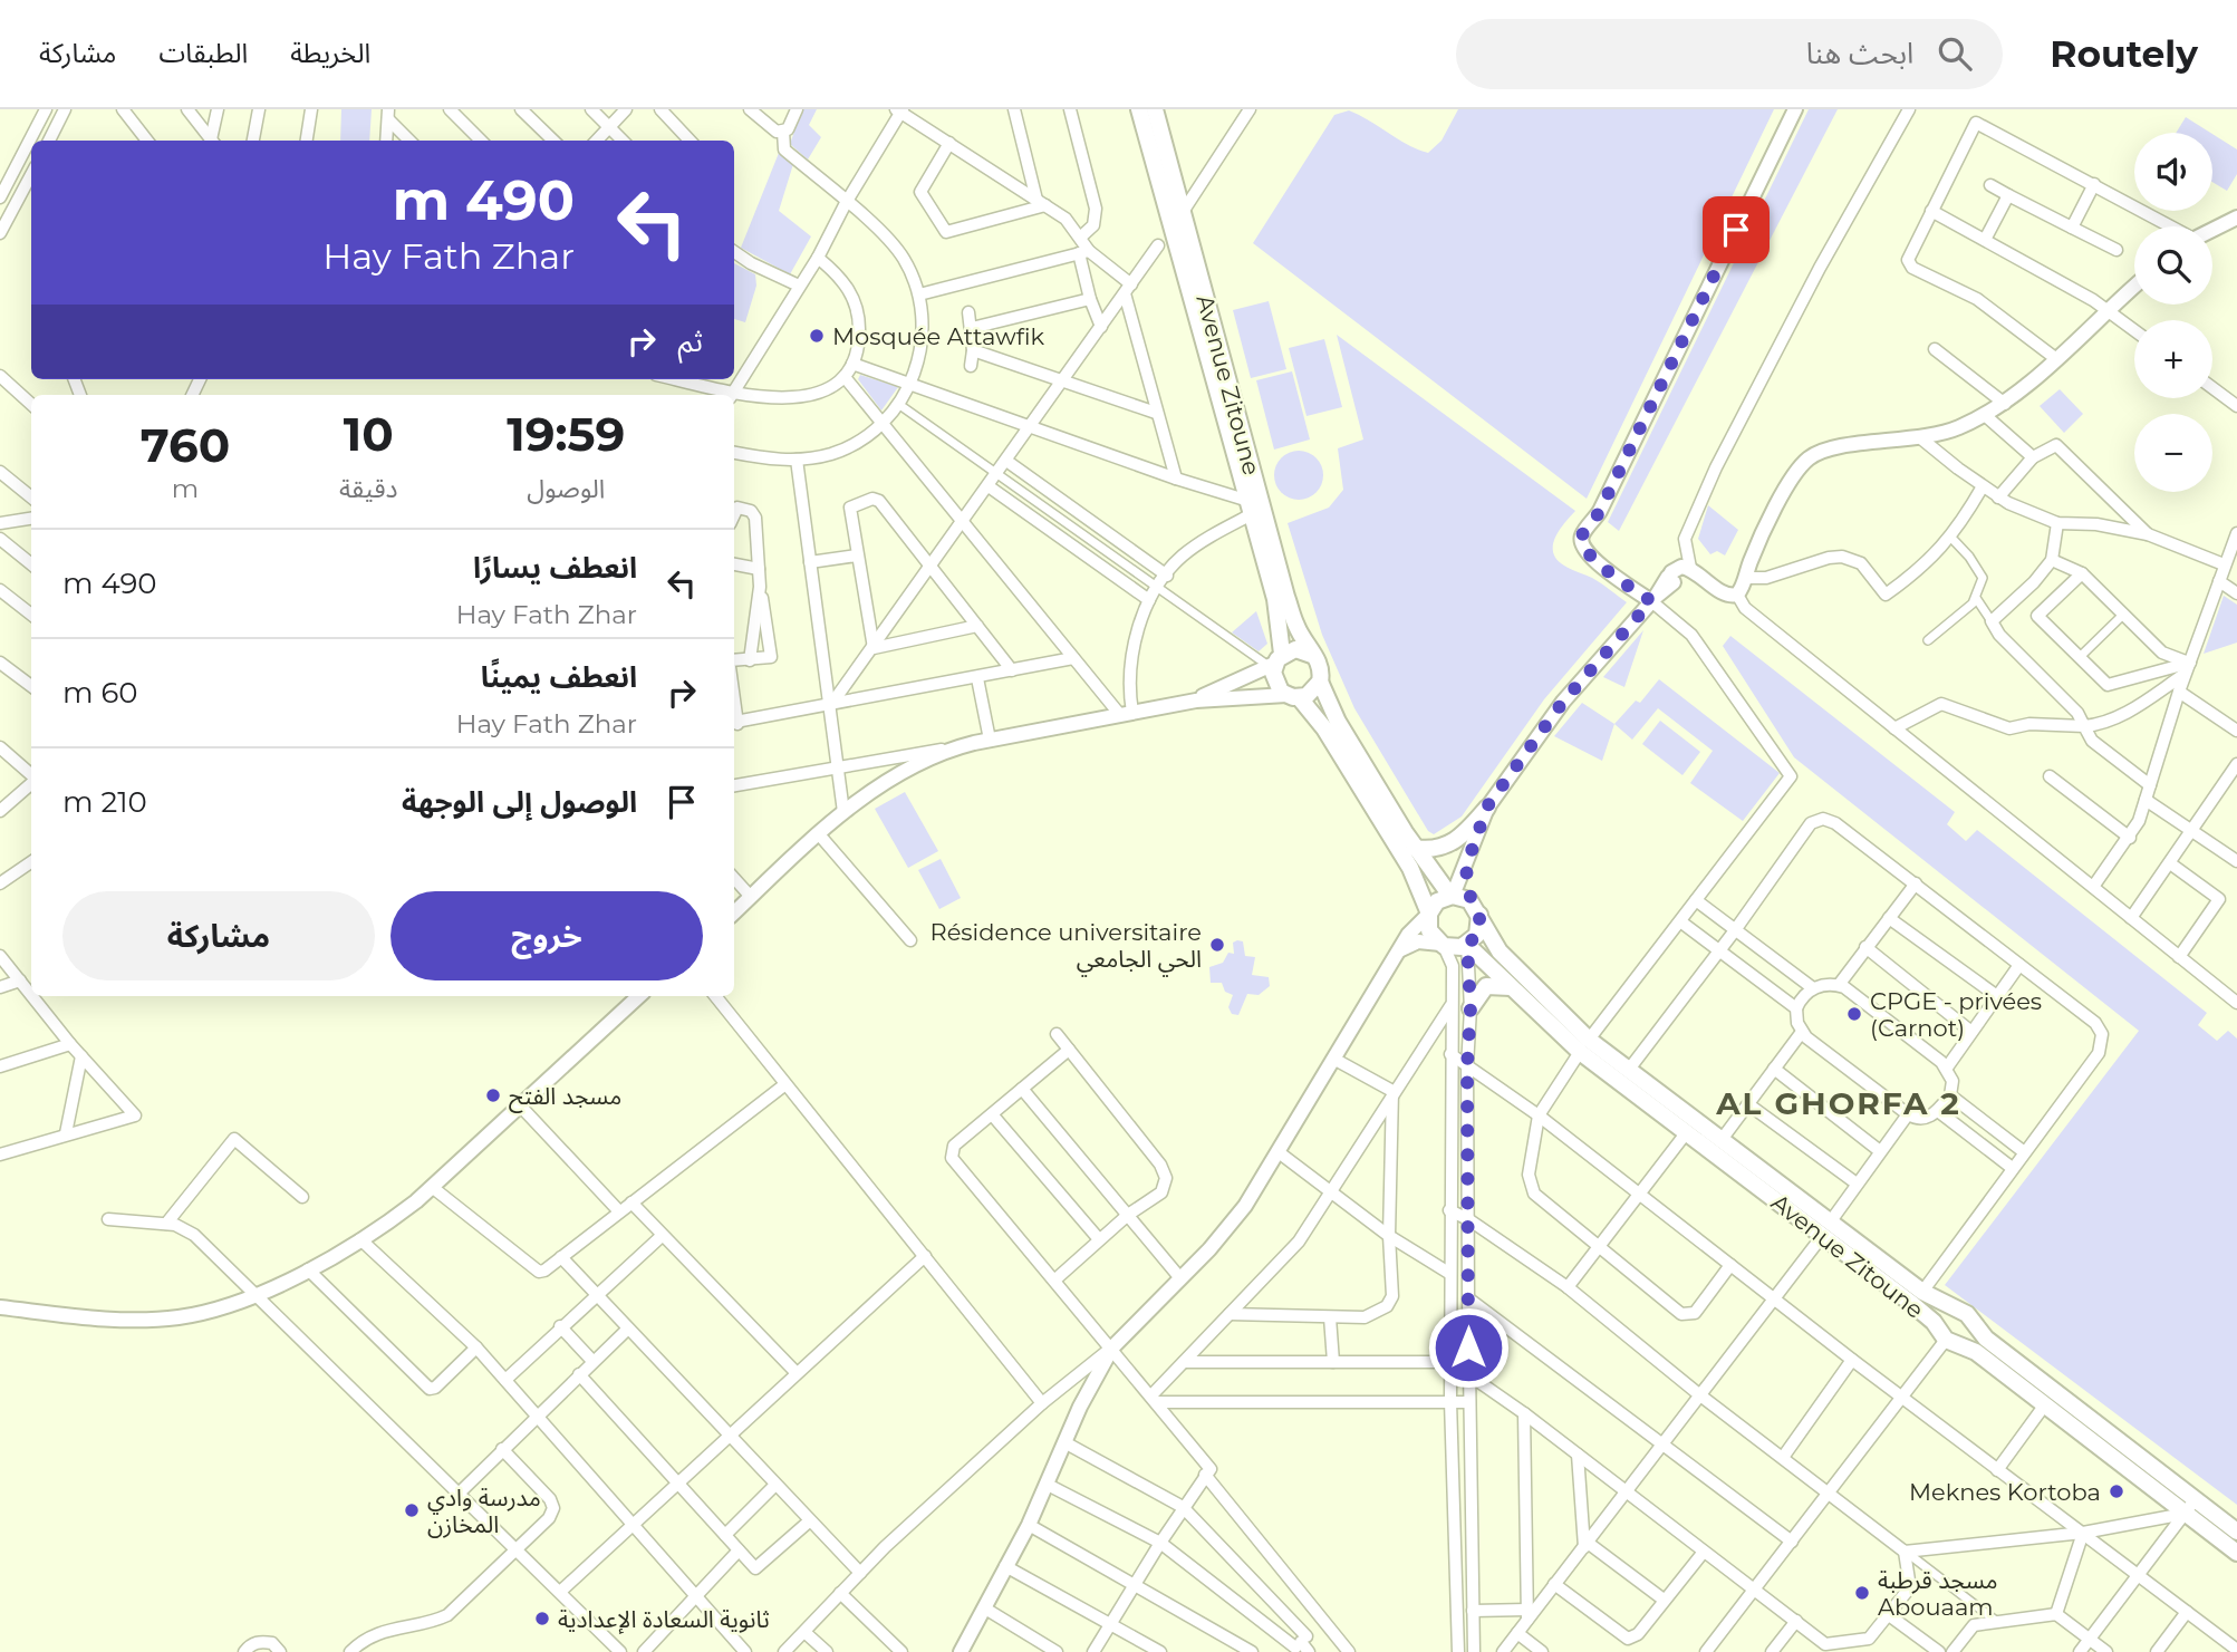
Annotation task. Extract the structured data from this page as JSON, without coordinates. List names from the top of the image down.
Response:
{
  "streets": {
    "main road": ["Avenue Zitoune"]
  },
  "districts": ["AL GHORFA 2"],
  "places": [
    "Mosquée Attawfik",
    "Résidence universitaire الحي الجامعي",
    "CPGE - privées (Carnot)",
    "مسجد الفتح",
    "Meknes Kortoba",
    "مدرسة وادي المخازن",
    "مسجد قرطبة Abouaam",
    "ثانوية السعادة الإعدادية"
  ],
  "page": {
    "header": "Routely",
    "search": "ابحث هنا",
    "nav": ["الخريطة", "الطبقات", "مشاركة"],
    "map_buttons": ["+", "−"],
    "turn": ["490 m", "Hay Fath Zhar"],
    "then": "ثم",
    "eta": [
      "19:59",
      "الوصول",
      "10",
      "دقيقة",
      "760",
      "m"
    ],
    "list": [
      {
        "name": "انعطف يسارًا",
        "note": "Hay Fath Zhar",
        "value": "490 m"
      },
      {
        "name": "انعطف يمينًا",
        "note": "Hay Fath Zhar",
        "value": "60 m"
      },
      {
        "name": "الوصول إلى الوجهة",
        "value": "210 m"
      }
    ],
    "buttons": ["خروج", "مشاركة"]
  }
}
